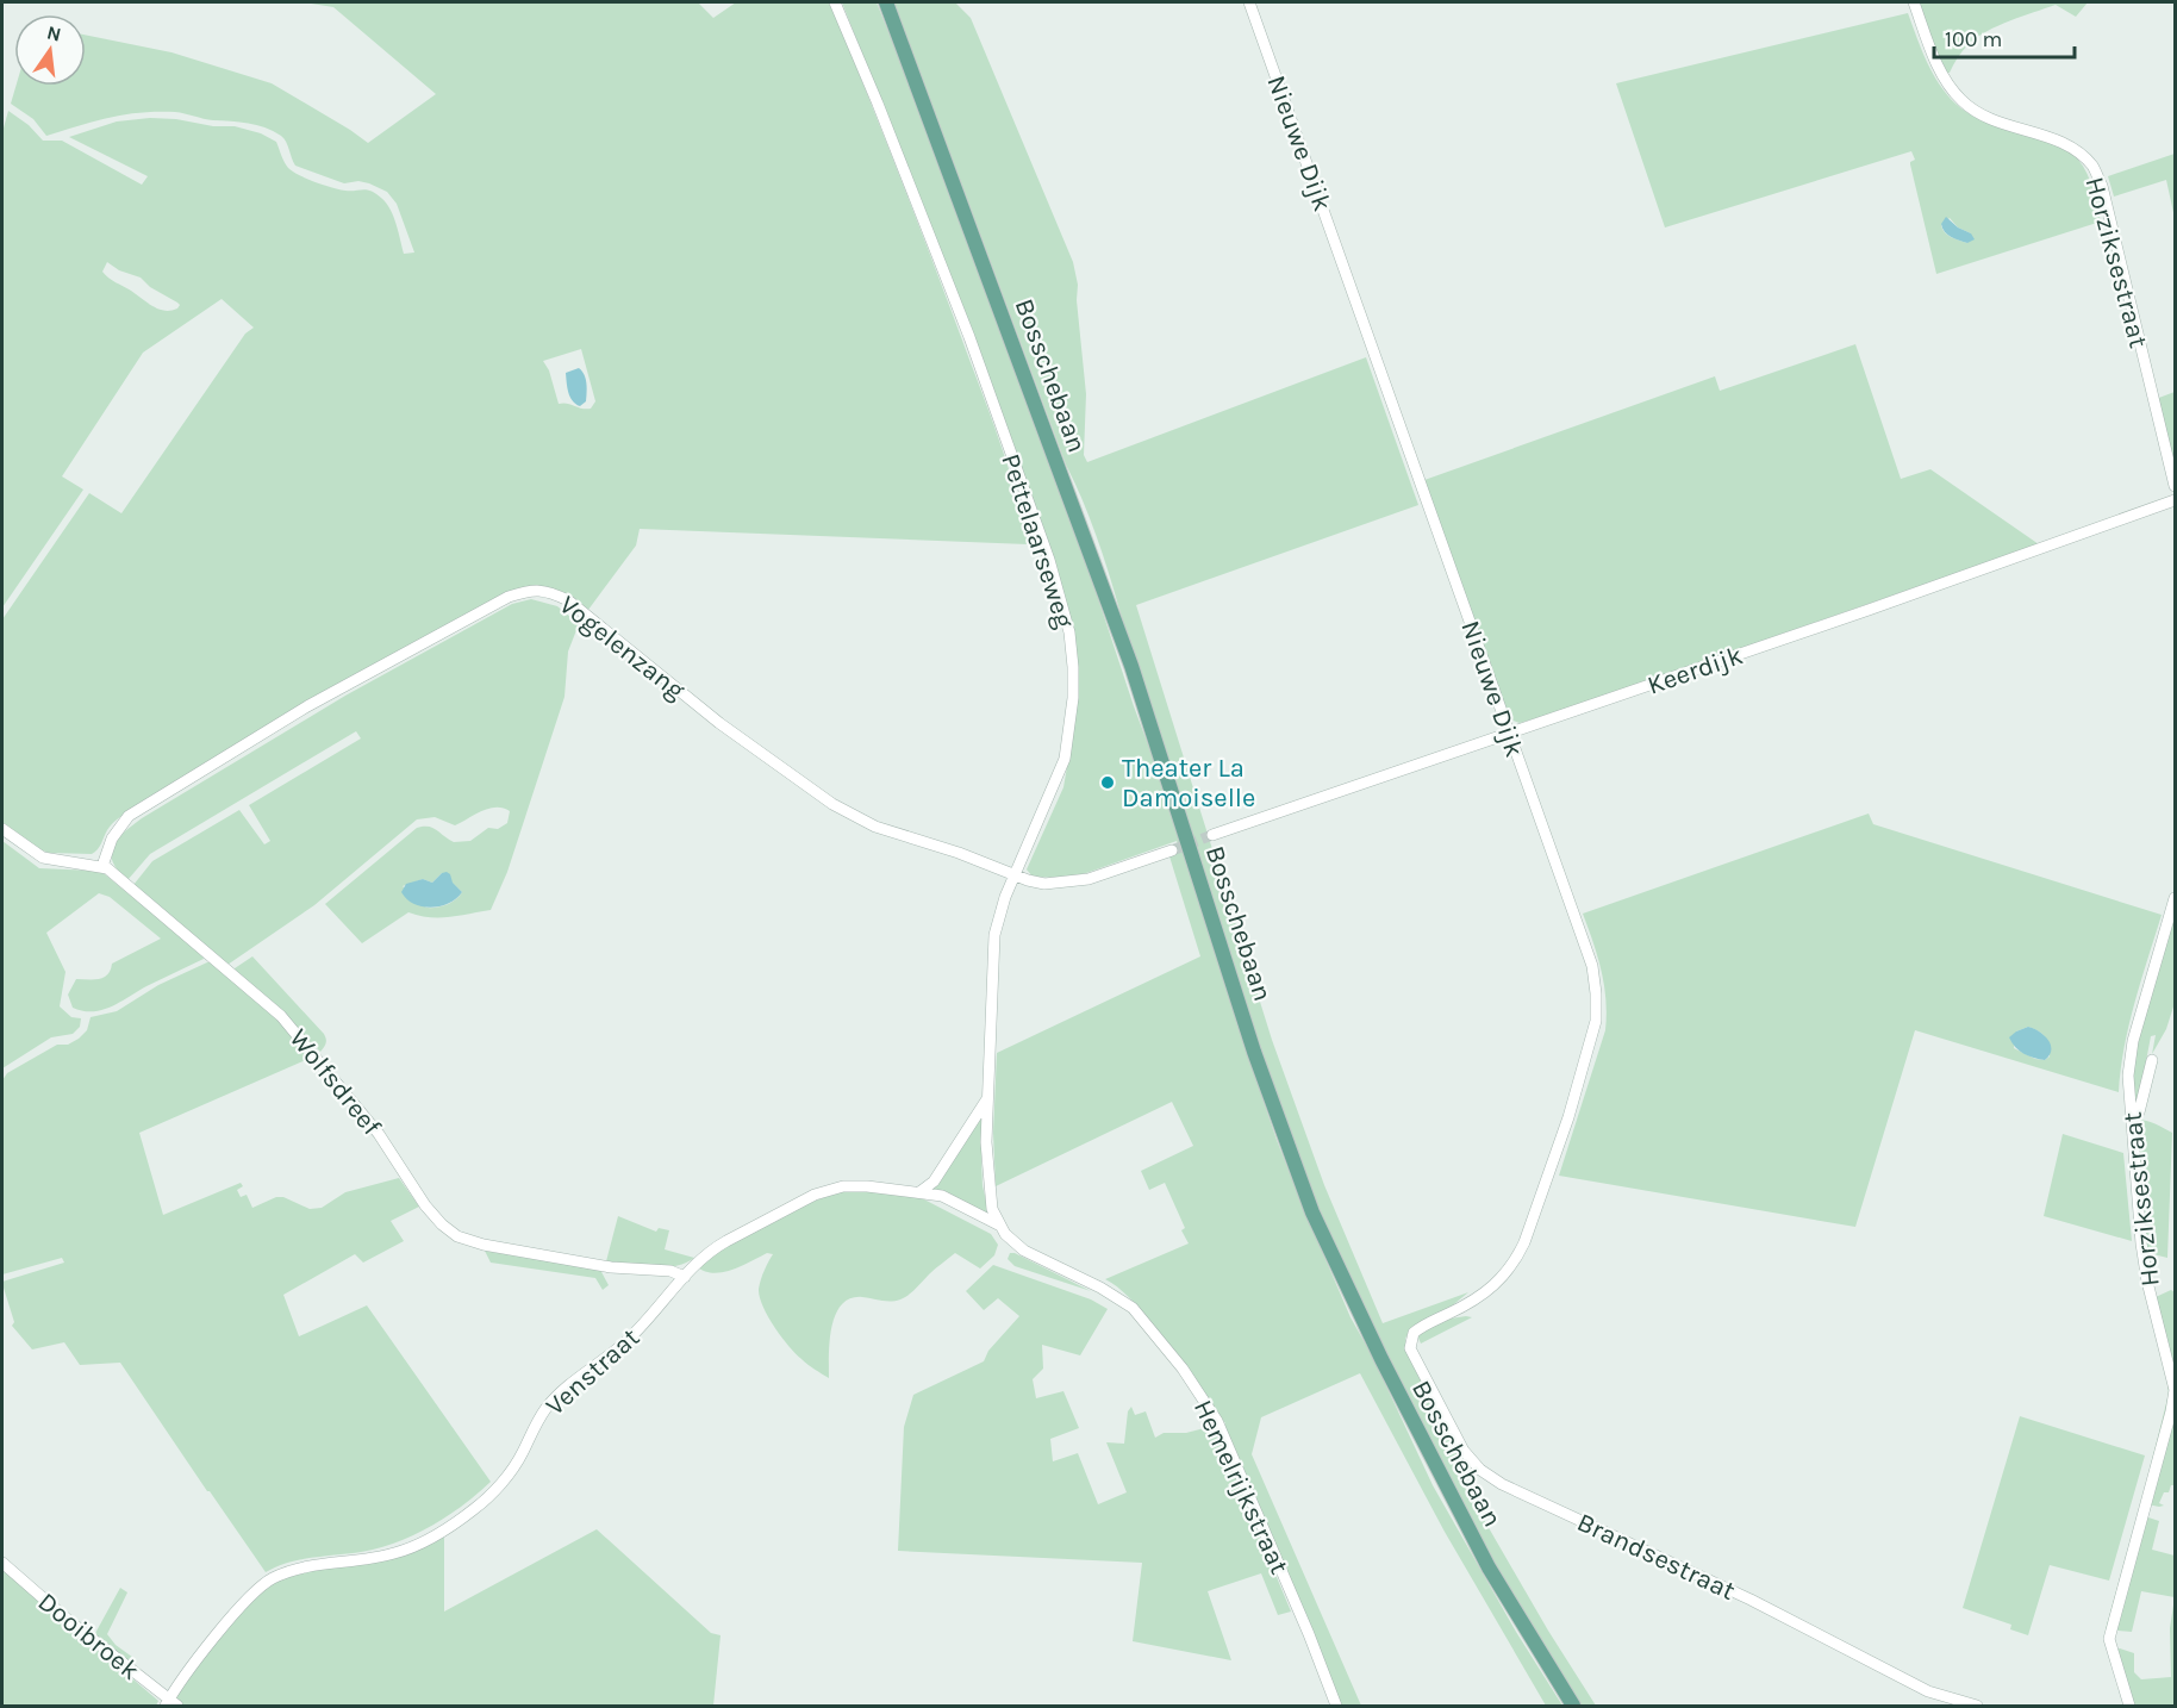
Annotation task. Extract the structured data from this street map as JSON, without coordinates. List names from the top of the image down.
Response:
{
  "streets": {
    "main road": ["Bosschebaan"],
    "street": [
      "Nieuwe Dijk",
      "Horziksestraat",
      "Pettelaarseweg",
      "Vogelenzang",
      "Keerdijk",
      "Wolfsdreef",
      "Venstraat",
      "Hemelrijkstraat",
      "Brandsestraat",
      "Dooibroek"
    ]
  },
  "crossings": [
    ["Nieuwe Dijk", "Keerdijk"],
    ["Nieuwe Dijk", "Brandsestraat"],
    ["Pettelaarseweg", "Vogelenzang"],
    ["Pettelaarseweg", "Venstraat"],
    ["Pettelaarseweg", "Hemelrijkstraat"],
    ["Vogelenzang", "Wolfsdreef"],
    ["Wolfsdreef", "Venstraat"],
    ["Venstraat", "Hemelrijkstraat"],
    ["Venstraat", "Dooibroek"]
  ],
  "places": ["Theater La Damoiselle"],
  "scale_bar": "100 m",
  "north": "top"
}
